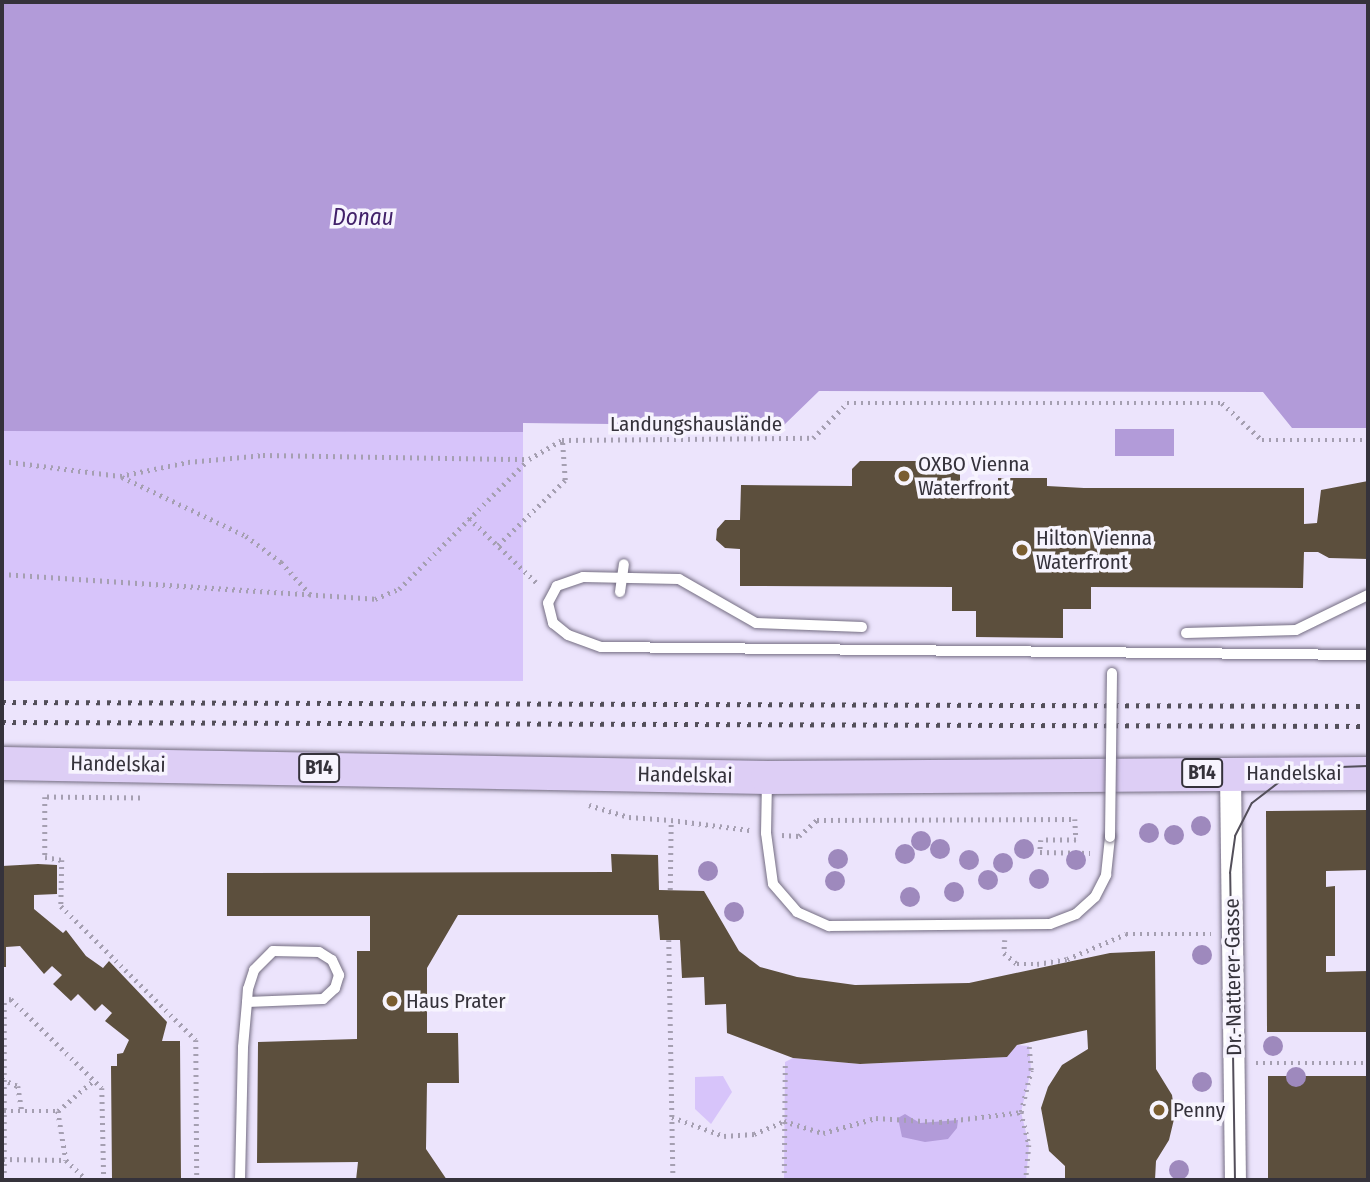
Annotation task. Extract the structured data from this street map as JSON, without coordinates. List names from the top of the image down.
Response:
{
  "streets": {
    "main road": ["Handelskai", "B14"],
    "street": ["Dr.-Natterer-Gasse"],
    "path": ["Landungshauslände"]
  },
  "crossings": [
    ["Handelskai", "Dr.-Natterer-Gasse"]
  ],
  "water": ["Donau"],
  "places": [
    "OXBO Vienna Waterfront",
    "Hilton Vienna Waterfront",
    "Haus Prater",
    "Penny"
  ]
}
